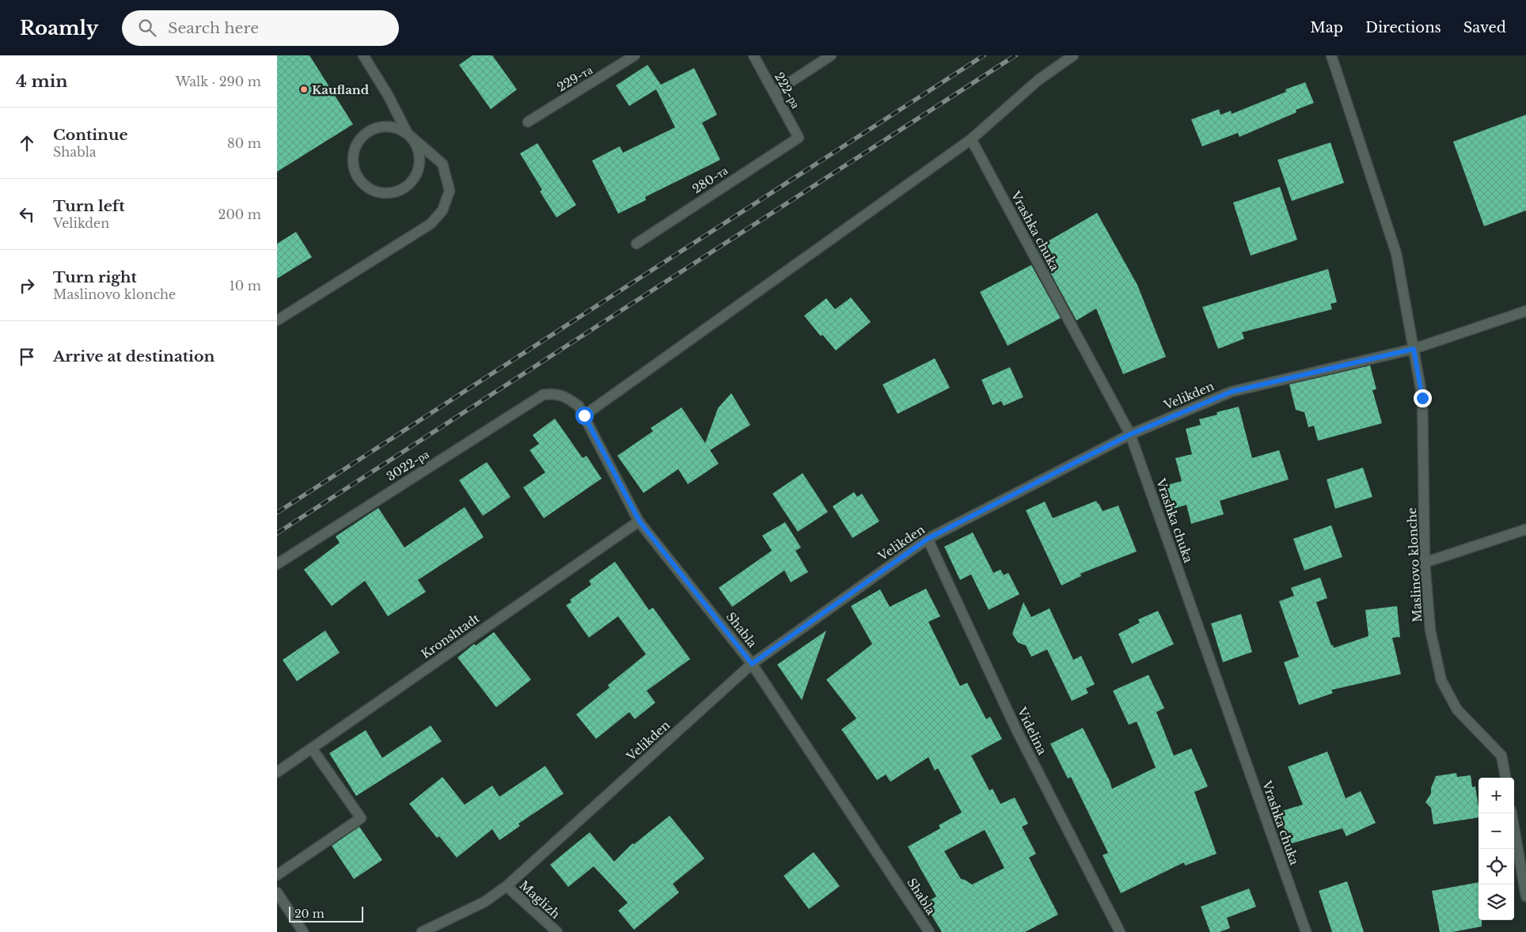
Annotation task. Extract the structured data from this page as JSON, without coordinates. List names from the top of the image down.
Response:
{
  "streets": {
    "street": [
      "229-та",
      "222-ра",
      "280-та",
      "Vrashka chuka",
      "Velikden",
      "3022-ра",
      "Maslinovo klonche",
      "Shabla",
      "Kronshtadt",
      "Videlina",
      "Maglizh"
    ]
  },
  "crossings": [
    ["222-ра", "280-та"],
    ["Vrashka chuka", "Velikden"],
    ["Velikden", "Maslinovo klonche"],
    ["Velikden", "Shabla"],
    ["Velikden", "Videlina"],
    ["Velikden", "Maglizh"],
    ["3022-ра", "Shabla"],
    ["Shabla", "Kronshtadt"]
  ],
  "places": ["Kaufland"],
  "scale_bar": "20 m",
  "page": {
    "header": "Roamly",
    "search": "Search here",
    "nav": ["Map", "Directions", "Saved"],
    "heading": ["4 min", "Walk · 290 m"],
    "list": [
      ["Continue", "Shabla", "80 m"],
      ["Turn left", "Velikden", "200 m"],
      ["Turn right", "Maslinovo klonche", "10 m"],
      "Arrive at destination"
    ],
    "map_buttons": ["+", "−"],
    "scale": "20 m"
  }
}
